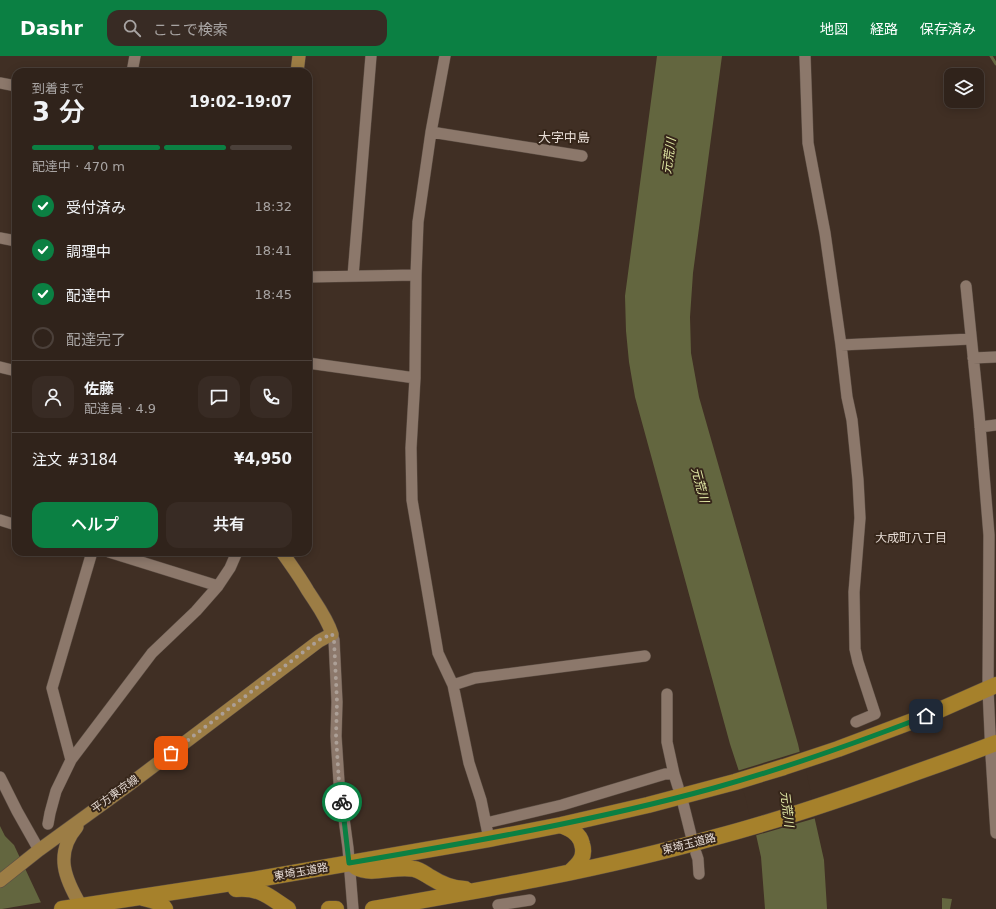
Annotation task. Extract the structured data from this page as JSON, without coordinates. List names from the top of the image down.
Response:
{
  "streets": {
    "highway": ["東埼玉道路"],
    "main road": ["平方東京線"]
  },
  "districts": ["大字中島", "大成町八丁目"],
  "water": ["元荒川"],
  "page": {
    "header": "Dashr",
    "search": "ここで検索",
    "nav": ["地図", "経路", "保存済み"],
    "heading": ["3 分", "到着まで", "19:02–19:07"],
    "panel": [
      "佐藤",
      "配達員 · 4.9",
      "注文 #3184",
      "¥4,950"
    ],
    "bar": "配達中 · 470 m",
    "list": [
      ["受付済み", "18:32"],
      ["調理中", "18:41"],
      ["配達中", "18:45"],
      "配達完了"
    ],
    "buttons": ["ヘルプ", "共有"]
  }
}
